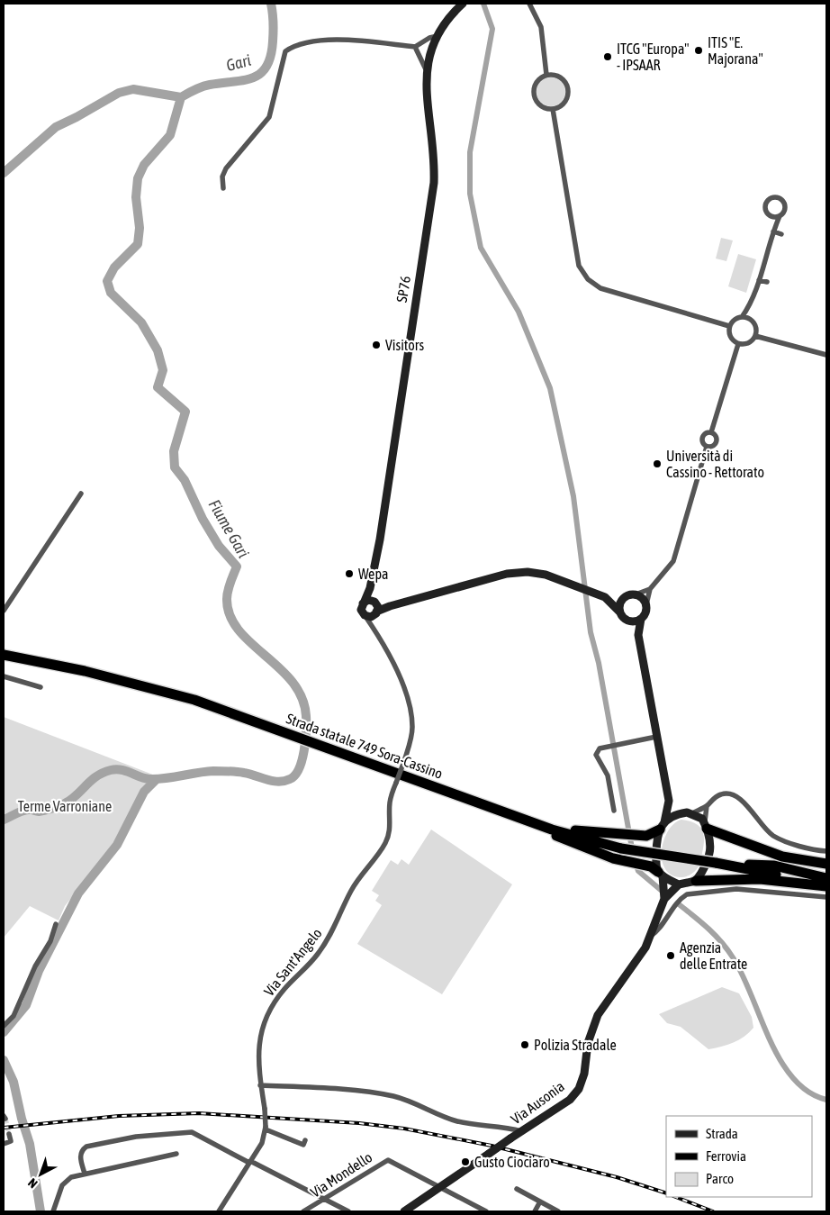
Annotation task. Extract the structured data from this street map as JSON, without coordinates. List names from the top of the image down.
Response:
{
  "streets": {
    "highway": ["Strada statale 749 Sora-Cassino"],
    "street": [
      "SP76",
      "Via Sant'Angelo",
      "Via Ausonia",
      "Via Mondello"
    ]
  },
  "crossings": [
    ["SP76", "Via Sant'Angelo"],
    ["Via Ausonia", "Via Mondello"]
  ],
  "water": ["Gari", "Fiume Gari"],
  "parks": ["Terme Varroniane"],
  "places": [
    "ITIS \"E. Majorana\"",
    "ITCG \"Europa\" - IPSAAR",
    "Visitors",
    "Università di Cassino - Rettorato",
    "Wepa",
    "Agenzia delle Entrate",
    "Polizia Stradale",
    "Gusto Ciociaro"
  ],
  "legend": ["Strada", "Ferrovia", "Parco"],
  "north": "bottom left"
}
